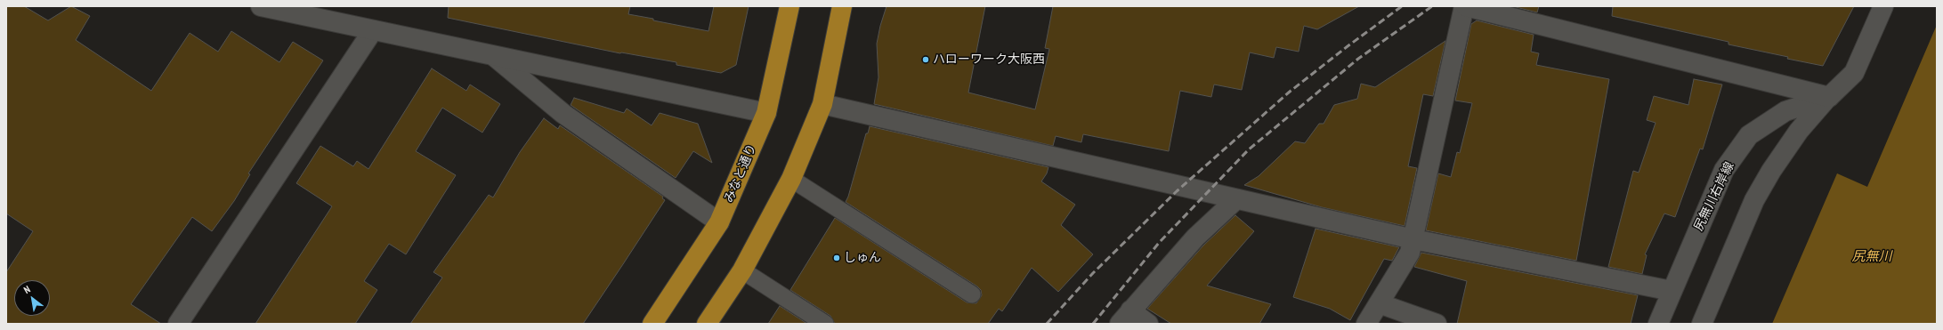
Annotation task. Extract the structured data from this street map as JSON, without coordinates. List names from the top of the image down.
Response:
{
  "streets": {
    "highway": ["みなと通り"],
    "street": ["尻無川右岸線"]
  },
  "water": ["尻無川"],
  "places": ["ハローワーク大阪西", "しゅん"],
  "north": "top left"
}
